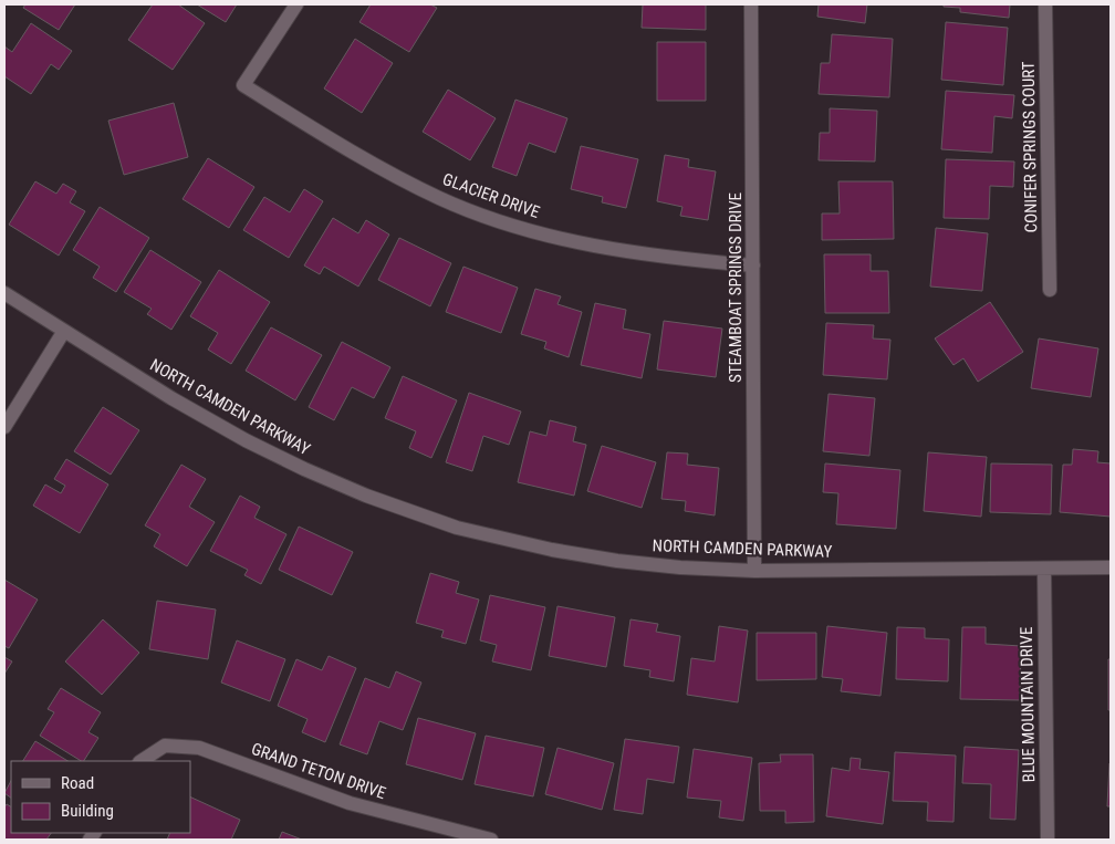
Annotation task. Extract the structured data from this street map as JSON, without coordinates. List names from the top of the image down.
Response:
{
  "streets": {
    "street": [
      "CONIFER SPRINGS COURT",
      "GLACIER DRIVE",
      "STEAMBOAT SPRINGS DRIVE",
      "NORTH CAMDEN PARKWAY",
      "BLUE MOUNTAIN DRIVE",
      "GRAND TETON DRIVE"
    ]
  },
  "crossings": [
    ["GLACIER DRIVE", "STEAMBOAT SPRINGS DRIVE"],
    ["STEAMBOAT SPRINGS DRIVE", "NORTH CAMDEN PARKWAY"],
    ["NORTH CAMDEN PARKWAY", "BLUE MOUNTAIN DRIVE"]
  ],
  "legend": ["Road", "Building"]
}
